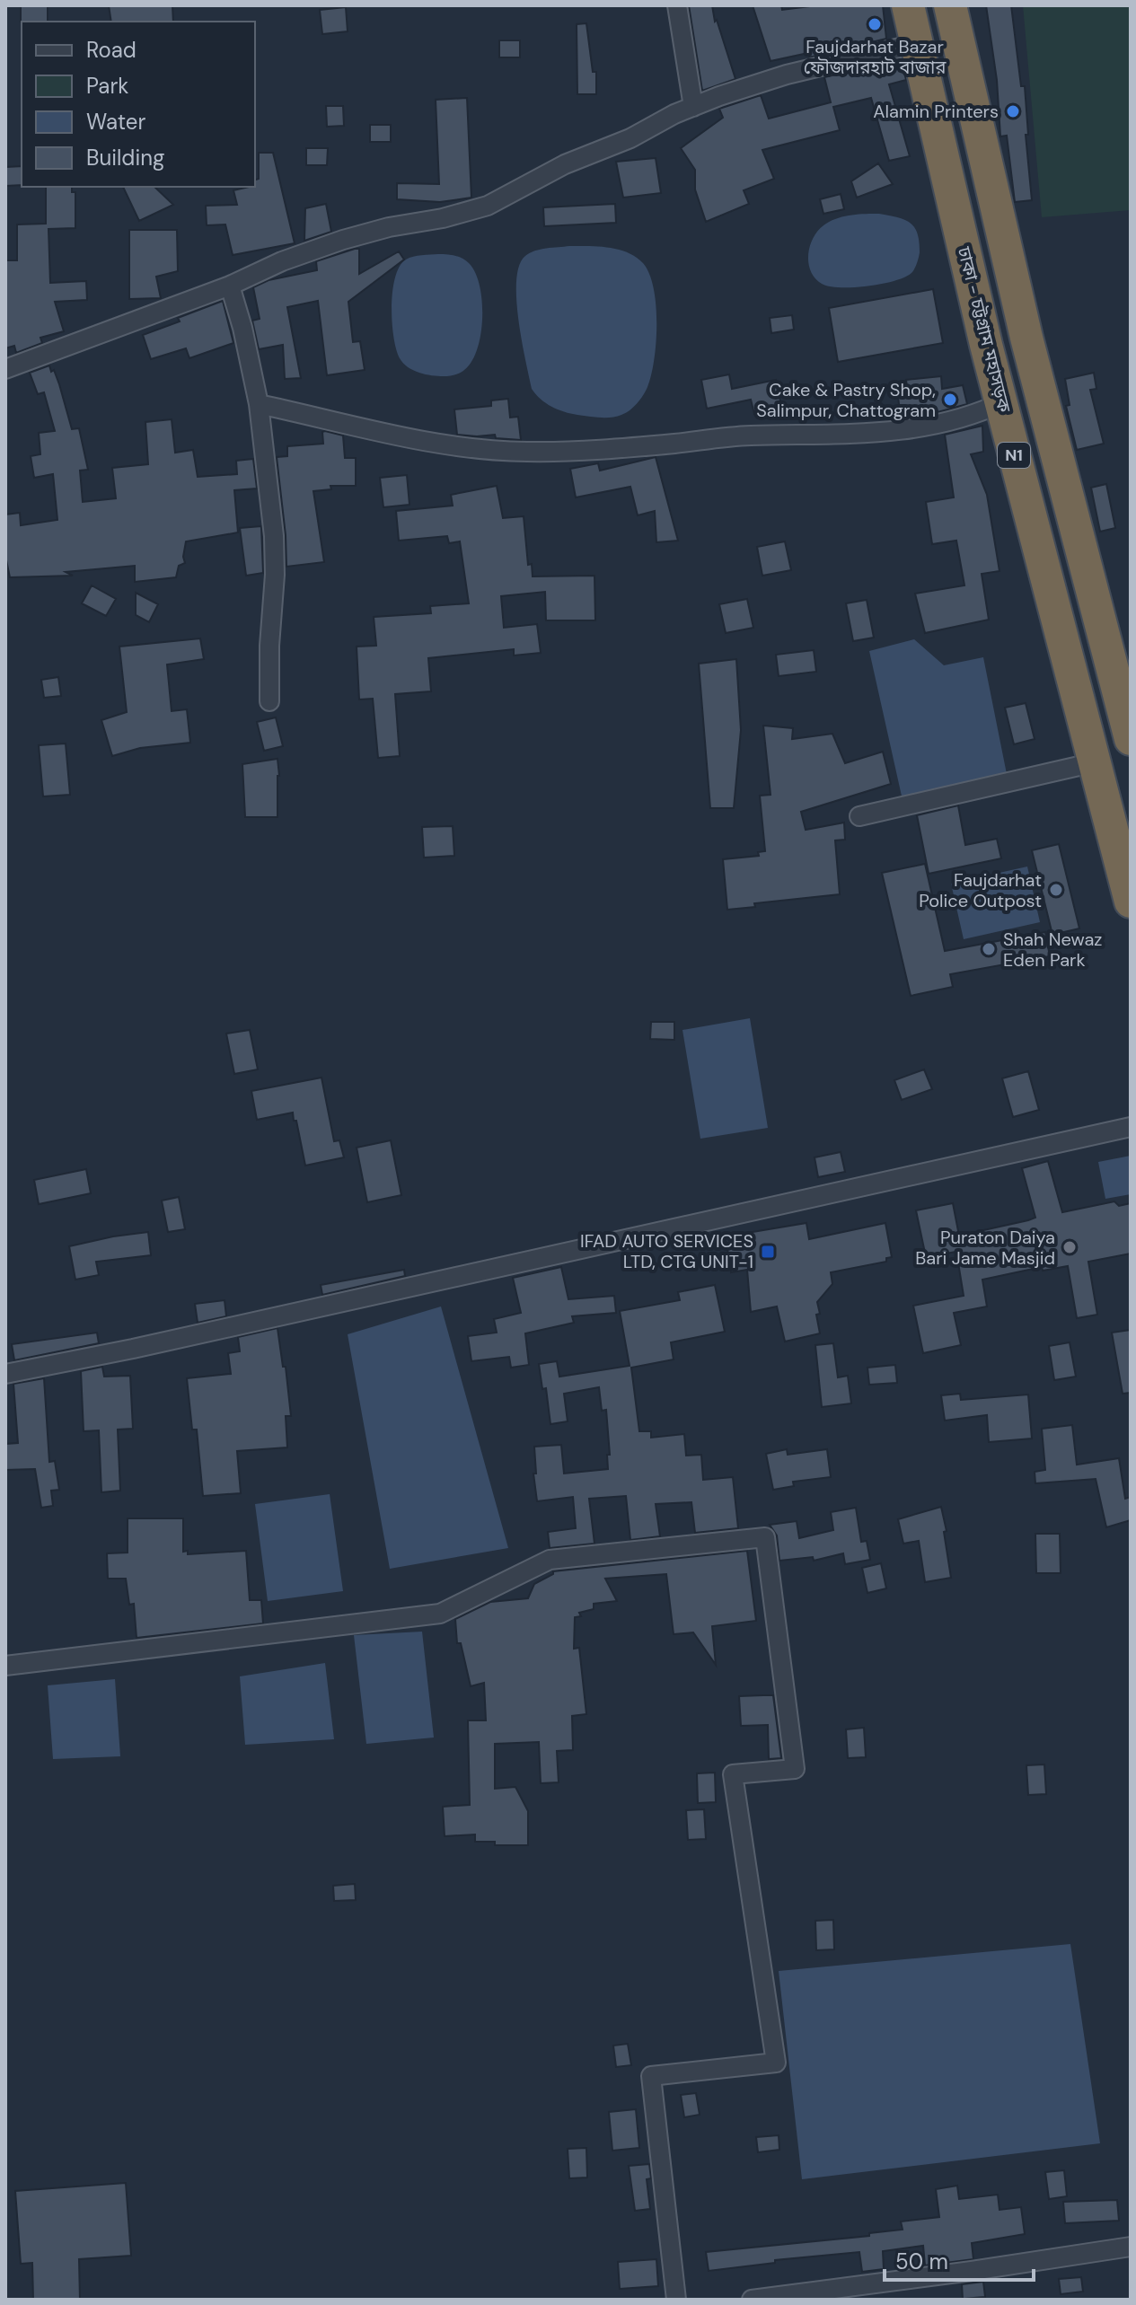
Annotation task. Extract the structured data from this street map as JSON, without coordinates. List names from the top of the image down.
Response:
{
  "streets": {
    "highway": ["ঢাকা - চট্টগ্রাম মহাসড়ক", "N1"]
  },
  "places": {
    "other": [
      "Faujdarhat Bazar ফৌজদারহাট বাজার",
      "Alamin Printers",
      "Cake & Pastry Shop, Salimpur, Chattogram",
      "Faujdarhat Police Outpost",
      "Shah Newaz Eden Park",
      "Puraton Daiya Bari Jame Masjid"
    ],
    "transit": ["IFAD AUTO SERVICES LTD, CTG UNIT-1"]
  },
  "legend": [
    "Road",
    "Park",
    "Water",
    "Building"
  ],
  "scale_bar": "50 m"
}
